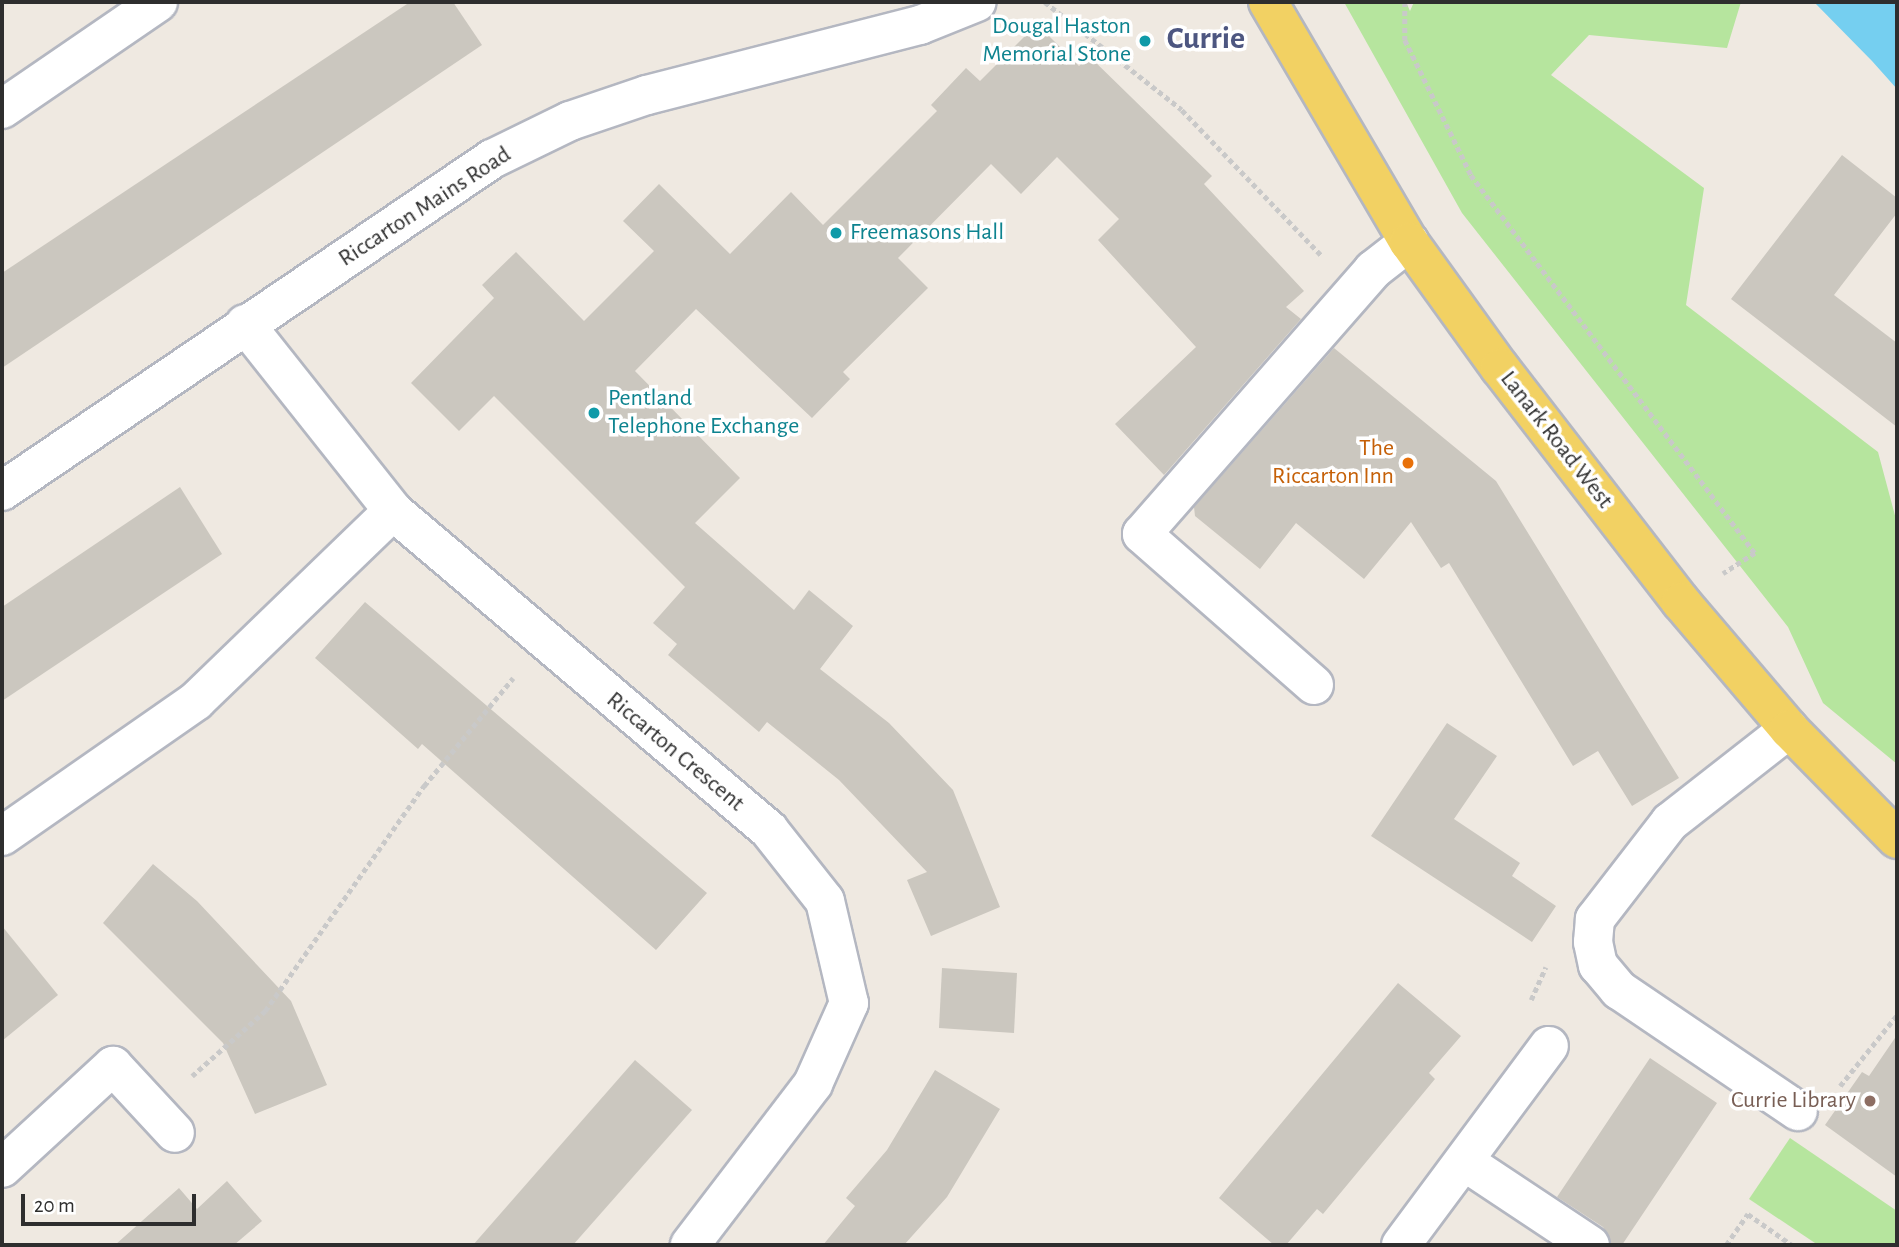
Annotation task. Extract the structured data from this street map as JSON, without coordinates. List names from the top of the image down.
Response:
{
  "streets": {
    "main road": ["Lanark Road West"],
    "street": ["Riccarton Mains Road", "Riccarton Crescent"]
  },
  "crossings": [
    ["Riccarton Mains Road", "Riccarton Crescent"]
  ],
  "districts": ["Currie"],
  "places": [
    "Dougal Haston Memorial Stone",
    "Freemasons Hall",
    "Pentland Telephone Exchange",
    "The Riccarton Inn",
    "Currie Library"
  ],
  "scale_bar": "20 m"
}
